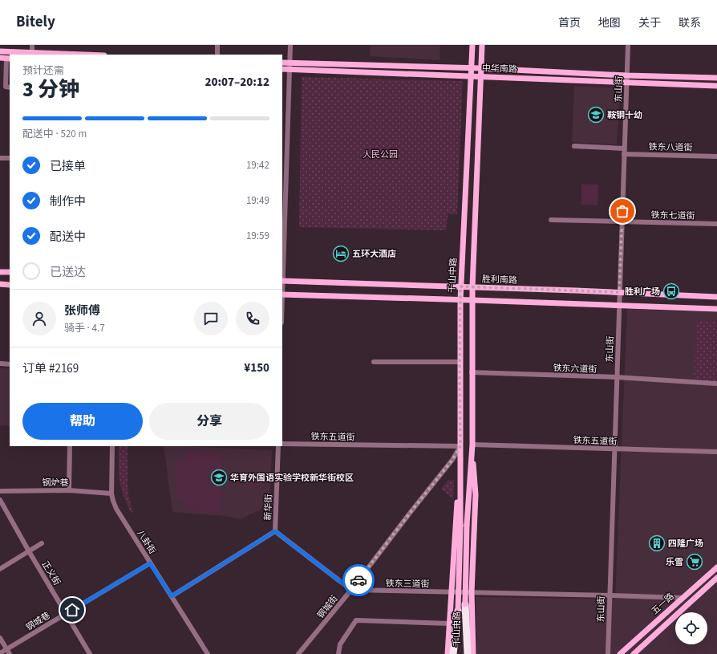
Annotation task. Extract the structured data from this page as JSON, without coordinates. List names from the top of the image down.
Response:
{
  "streets": {
    "main road": [
      "中华南路",
      "千山中路",
      "胜利南路",
      "五一路"
    ],
    "street": [
      "东山街",
      "铁东八道街",
      "铁东七道街",
      "铁东六道街",
      "铁东五道街",
      "钢炉巷",
      "新华街",
      "八卦街",
      "正义街",
      "铁东三道街",
      "钢城街",
      "钢城巷"
    ]
  },
  "crossings": [
    ["中华南路", "东山街"],
    ["中华南路", "千山中路"],
    ["东山街", "铁东八道街"],
    ["东山街", "铁东七道街"],
    ["东山街", "胜利南路"],
    ["东山街", "铁东六道街"],
    ["东山街", "铁东五道街"],
    ["东山街", "铁东三道街"],
    ["千山中路", "胜利南路"],
    ["千山中路", "铁东五道街"],
    ["千山中路", "钢城街"],
    ["铁东五道街", "钢城街"],
    ["钢炉巷", "八卦街"],
    ["八卦街", "钢城巷"],
    ["正义街", "钢城巷"],
    ["铁东三道街", "五一路"],
    ["铁东三道街", "钢城街"]
  ],
  "parks": ["人民公园"],
  "places": {
    "school or university": ["鞍钢十幼", "华育外国语实验学校新华街校区"],
    "hotel": ["五环大酒店"],
    "bus stop": ["胜利广场"],
    "building": ["四隆广场"],
    "supermarket": ["乐雪"]
  },
  "page": {
    "header": "Bitely",
    "nav": [
      "首页",
      "地图",
      "关于",
      "联系"
    ],
    "heading": ["3 分钟", "预计还需", "20:07–20:12"],
    "panel": [
      "张师傅",
      "骑手 · 4.7",
      "订单 #2169",
      "¥150"
    ],
    "bar": "配送中 · 520 m",
    "list": [
      ["已接单", "19:42"],
      ["制作中", "19:49"],
      ["配送中", "19:59"],
      "已送达"
    ],
    "buttons": ["帮助", "分享"]
  }
}
